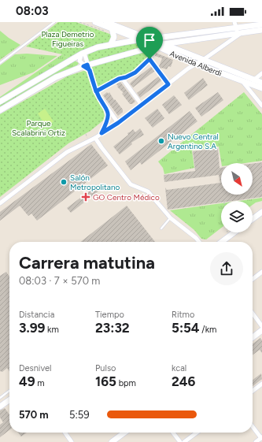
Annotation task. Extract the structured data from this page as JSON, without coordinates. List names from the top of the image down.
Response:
{
  "streets": {
    "main road": ["Avenida Alberdi"]
  },
  "parks": ["Plaza Demetrio Figueiras", "Parque Scalabrini Ortiz"],
  "places": {
    "other": ["Nuevo Central Argentino S.A", "Salón Metropolitano"],
    "health": ["GO Centro Médico"]
  },
  "north": "bottom right",
  "page": {
    "status": "08:03",
    "heading": ["Carrera matutina", "08:03 · 7 × 570 m"],
    "stats": [
      ["Distancia", "3.99 km"],
      ["Tiempo", "23:32"],
      ["Ritmo", "5:54 /km"],
      ["Desnivel", "49 m"],
      ["Pulso", "165 bpm"],
      ["kcal", "246"]
    ],
    "list": [
      {
        "name": "570 m",
        "note": "5:59"
      }
    ]
  }
}
